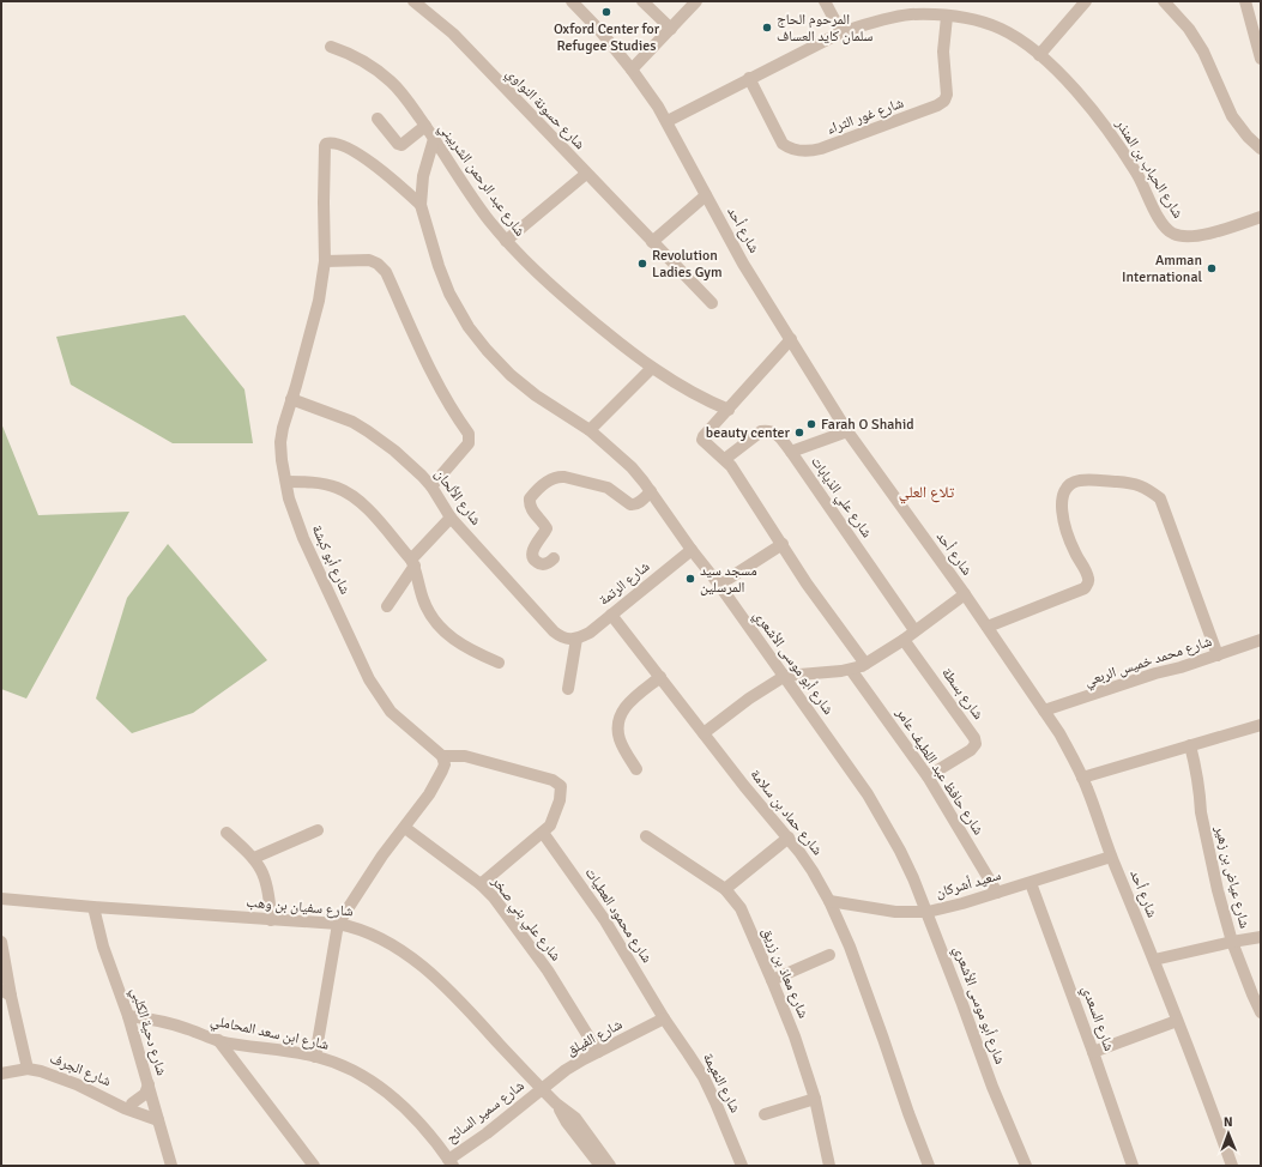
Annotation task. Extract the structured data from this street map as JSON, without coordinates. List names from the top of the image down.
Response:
{
  "streets": {
    "street": [
      "شارع حسونة النواوي",
      "شارع غور الثراء",
      "شارع الحباب بن المنذر",
      "شارع عبد الرحمن الشربيني",
      "شارع أحد",
      "شارع الألحان",
      "شارع علي الذيابات",
      "شارع أبو كبشة",
      "شارع الرتمة",
      "شارع محمد خميس الربعي",
      "شارع أبو موسى الأشعري",
      "شارع بسطة",
      "شارع حافظ عبد اللطيف عامر",
      "شارع حماد بن سلامة",
      "شارع عياض بن زهير",
      "سعيد أشركان",
      "شارع سفيان بن وهب",
      "شارع محمود العطيات",
      "شارع علي بني صخر",
      "شارع معاذ بن زريق",
      "شارع السعدي",
      "شارع دحية الكلبي",
      "شارع ابن سعد المحاملي",
      "شارع الفيلق",
      "شارع الجرف",
      "شارع النعيمة",
      "شارع سمير السائح"
    ]
  },
  "crossings": [
    ["شارع غور الثراء", "شارع الحباب بن المنذر"],
    ["شارع الحباب بن المنذر", "شارع أحد"],
    ["شارع عبد الرحمن الشربيني", "شارع أبو موسى الأشعري"],
    ["شارع أحد", "شارع محمد خميس الربعي"],
    ["شارع أحد", "سعيد أشركان"],
    ["شارع الألحان", "شارع أبو كبشة"],
    ["شارع الألحان", "شارع الرتمة"],
    ["شارع أبو كبشة", "شارع أبو موسى الأشعري"],
    ["شارع الرتمة", "شارع أبو موسى الأشعري"],
    ["شارع الرتمة", "شارع حماد بن سلامة"],
    ["شارع أبو موسى الأشعري", "سعيد أشركان"],
    ["شارع بسطة", "شارع حافظ عبد اللطيف عامر"],
    ["شارع حافظ عبد اللطيف عامر", "سعيد أشركان"],
    ["شارع حماد بن سلامة", "سعيد أشركان"],
    ["سعيد أشركان", "شارع السعدي"],
    ["شارع سفيان بن وهب", "شارع دحية الكلبي"],
    ["شارع سفيان بن وهب", "شارع الفيلق"],
    ["شارع سفيان بن وهب", "شارع سمير السائح"],
    ["شارع محمود العطيات", "شارع الفيلق"],
    ["شارع محمود العطيات", "شارع النعيمة"],
    ["شارع علي بني صخر", "شارع الفيلق"],
    ["شارع دحية الكلبي", "شارع ابن سعد المحاملي"],
    ["شارع دحية الكلبي", "شارع الجرف"],
    ["شارع ابن سعد المحاملي", "شارع سمير السائح"],
    ["شارع الفيلق", "شارع النعيمة"],
    ["شارع الفيلق", "شارع سمير السائح"]
  ],
  "districts": ["تلاع العلي"],
  "places": [
    "Oxford Center for Refugee Studies",
    "المرحوم الحاج سلمان كايد العساف",
    "Revolution Ladies Gym",
    "Amman International",
    "Farah O Shahid",
    "beauty center",
    "مسجد سيد المرسلين"
  ],
  "north": "top"
}
